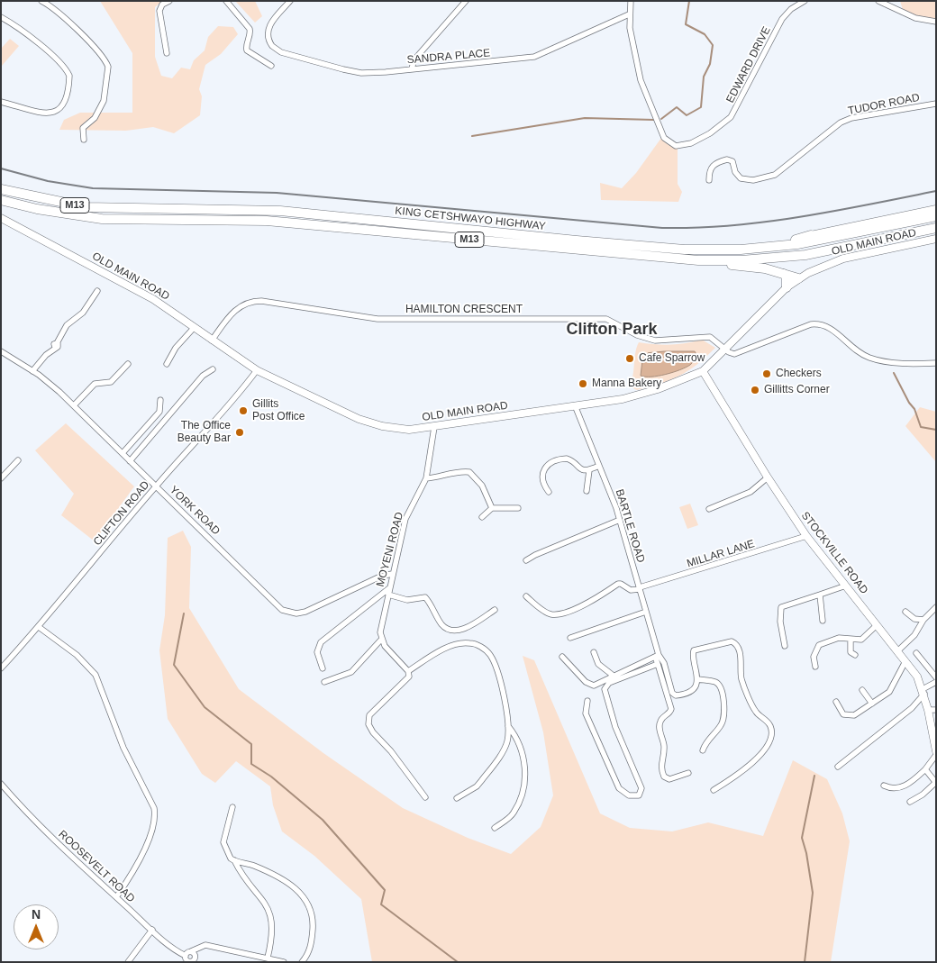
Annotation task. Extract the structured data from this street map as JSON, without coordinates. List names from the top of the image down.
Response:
{
  "streets": {
    "highway": ["M13", "KING CETSHWAYO HIGHWAY"],
    "street": [
      "SANDRA PLACE",
      "EDWARD DRIVE",
      "TUDOR ROAD",
      "OLD MAIN ROAD",
      "HAMILTON CRESCENT",
      "YORK ROAD",
      "CLIFTON ROAD",
      "BARTLE ROAD",
      "MOYENI ROAD",
      "STOCKVILLE ROAD",
      "MILLAR LANE",
      "ROOSEVELT ROAD"
    ]
  },
  "crossings": [
    ["SANDRA PLACE", "EDWARD DRIVE"],
    ["OLD MAIN ROAD", "HAMILTON CRESCENT"],
    ["OLD MAIN ROAD", "CLIFTON ROAD"],
    ["OLD MAIN ROAD", "BARTLE ROAD"],
    ["OLD MAIN ROAD", "MOYENI ROAD"],
    ["OLD MAIN ROAD", "STOCKVILLE ROAD"],
    ["YORK ROAD", "CLIFTON ROAD"],
    ["YORK ROAD", "MOYENI ROAD"],
    ["BARTLE ROAD", "MILLAR LANE"],
    ["STOCKVILLE ROAD", "MILLAR LANE"]
  ],
  "districts": ["Clifton Park"],
  "places": [
    "Cafe Sparrow",
    "Checkers",
    "Manna Bakery",
    "Gillitts Corner",
    "Gillits Post Office",
    "The Office Beauty Bar"
  ],
  "north": "top"
}
